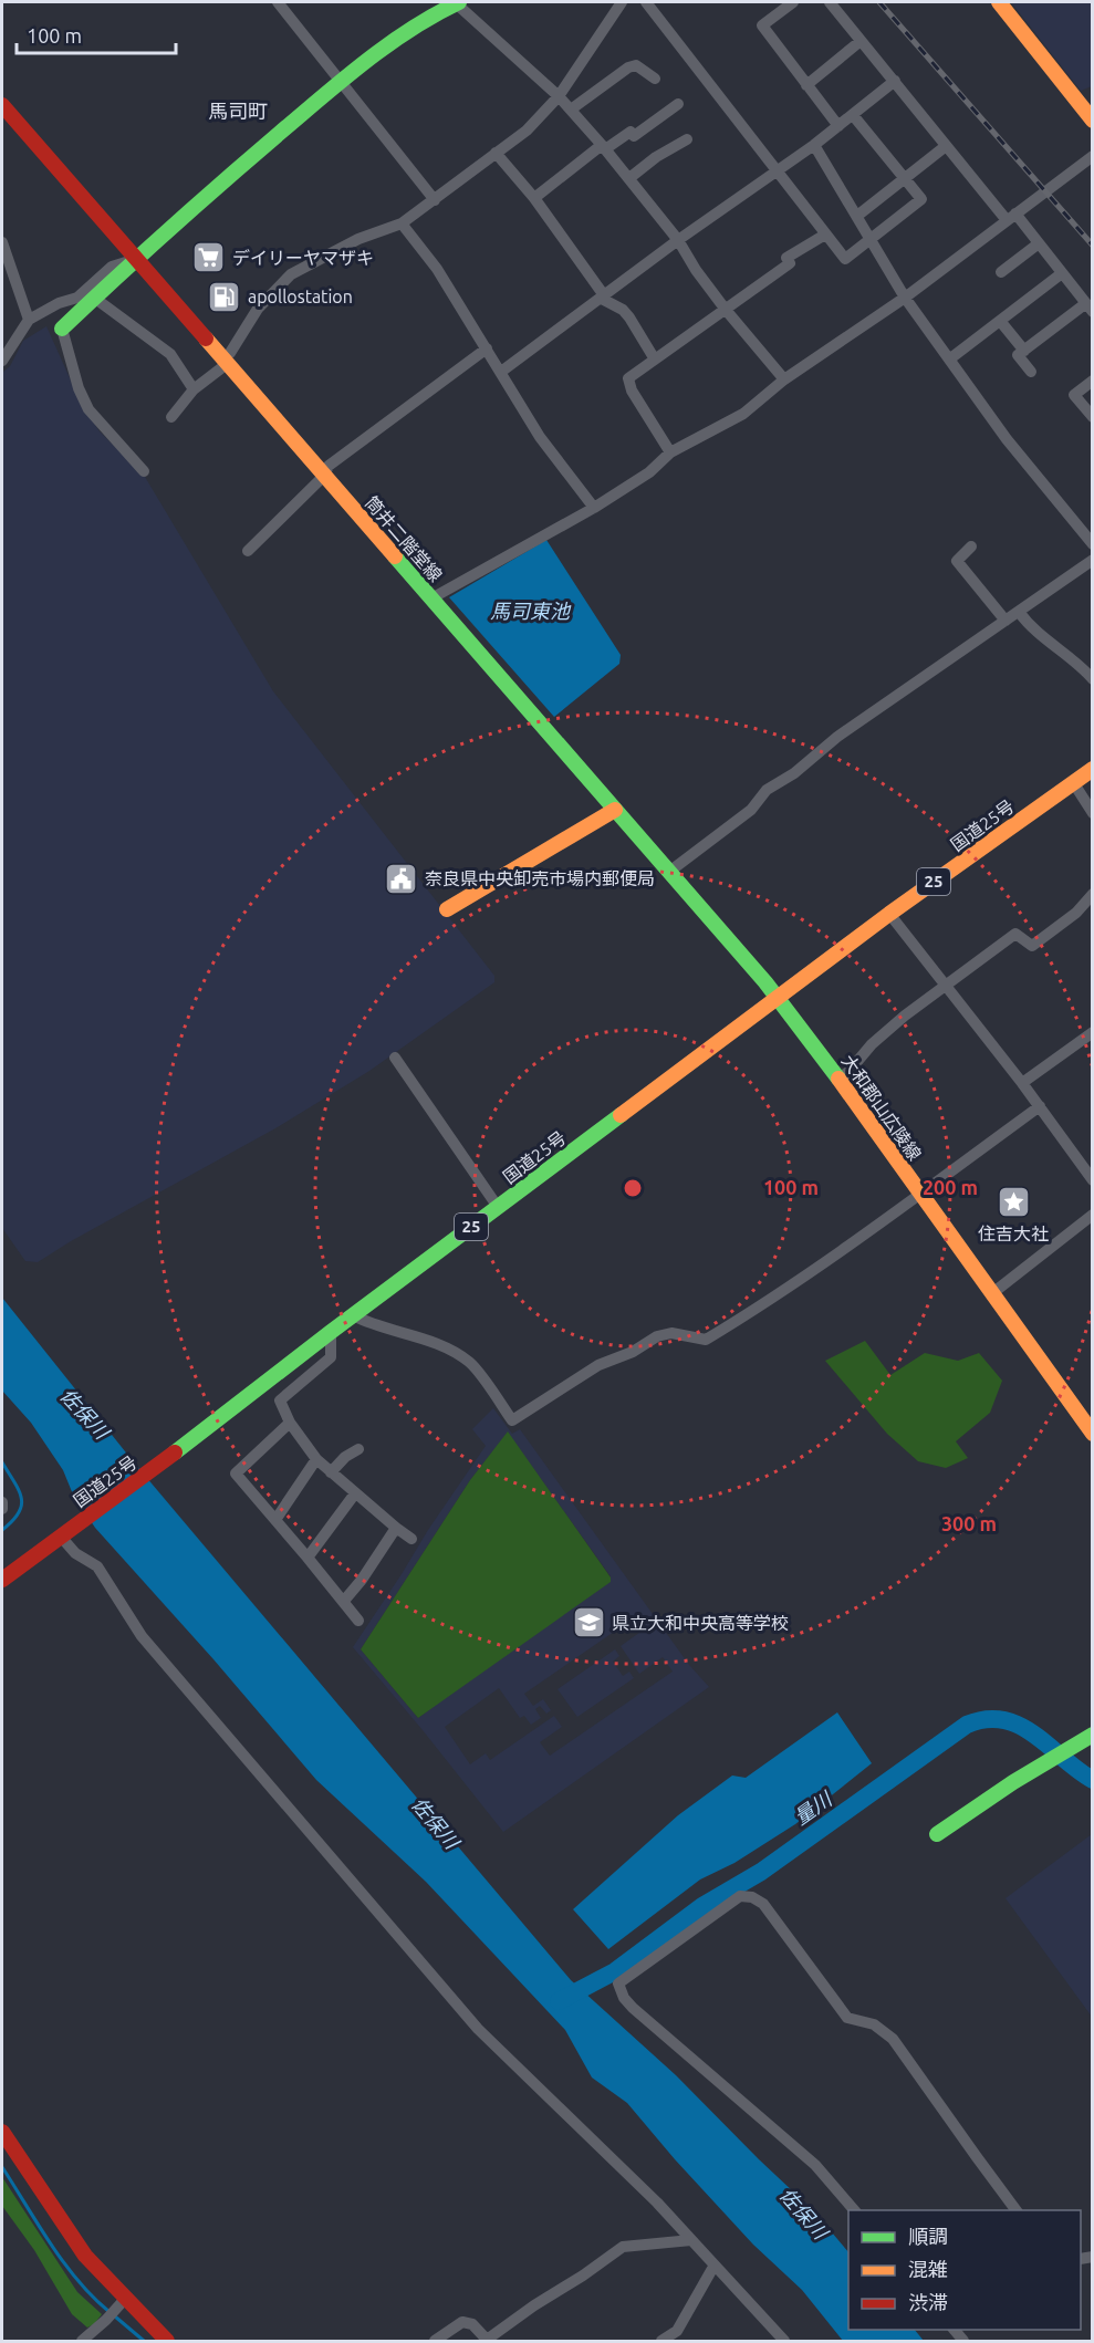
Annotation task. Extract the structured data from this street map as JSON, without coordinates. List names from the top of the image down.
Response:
{
  "streets": {
    "main road": [
      "筒井二階堂線",
      "国道25号",
      "25",
      "大和郡山広陵線"
    ]
  },
  "crossings": [
    ["筒井二階堂線", "国道25号"],
    ["筒井二階堂線", "大和郡山広陵線"],
    ["国道25号", "大和郡山広陵線"]
  ],
  "districts": ["馬司町"],
  "water": ["馬司東池", "佐保川", "量川"],
  "places": {
    "supermarket": ["デイリーヤマザキ"],
    "fuel station": ["apollostation"],
    "public building": ["奈良県中央卸売市場内郵便局"],
    "place": ["住吉大社"],
    "school or university": ["県立大和中央高等学校"]
  },
  "legend": ["順調", "混雑", "渋滞"],
  "scale_bar": "100 m",
  "rings": ["100 m", "200 m", "300 m"]
}
